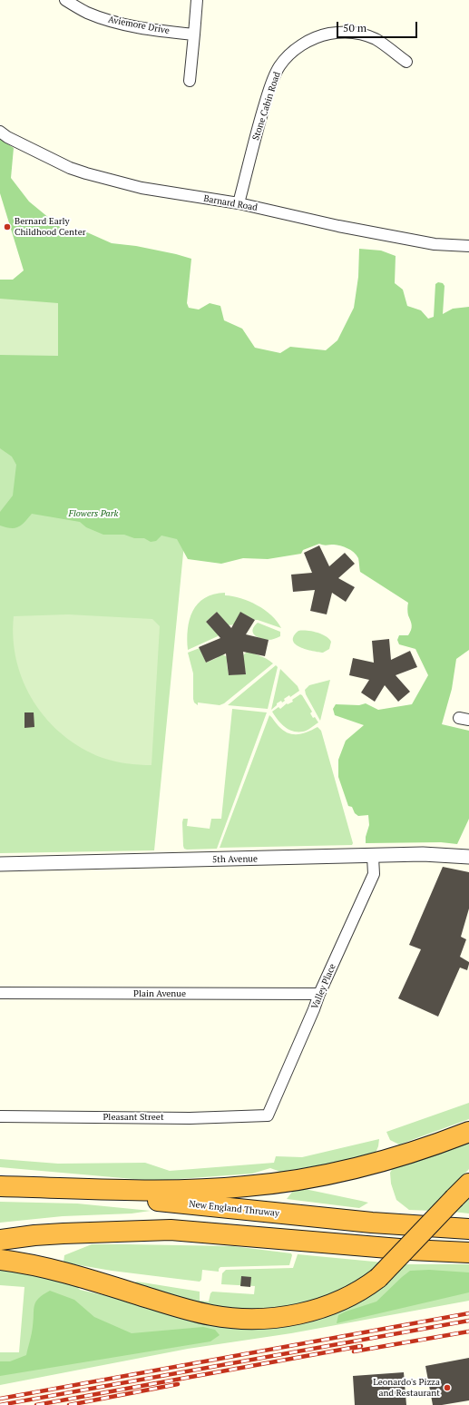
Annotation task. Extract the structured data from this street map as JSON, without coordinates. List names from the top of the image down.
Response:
{
  "streets": {
    "highway": ["New England Thruway"],
    "street": [
      "Aviemore Drive",
      "Stone Cabin Road",
      "Barnard Road",
      "5th Avenue",
      "Valley Place",
      "Plain Avenue",
      "Pleasant Street"
    ]
  },
  "crossings": [
    ["Stone Cabin Road", "Barnard Road"],
    ["5th Avenue", "Valley Place"],
    ["Valley Place", "Plain Avenue"],
    ["Valley Place", "Pleasant Street"]
  ],
  "parks": ["Flowers Park"],
  "places": ["Bernard Early Childhood Center", "Leonardo's Pizza and Restaurant"],
  "scale_bar": "50 m"
}
